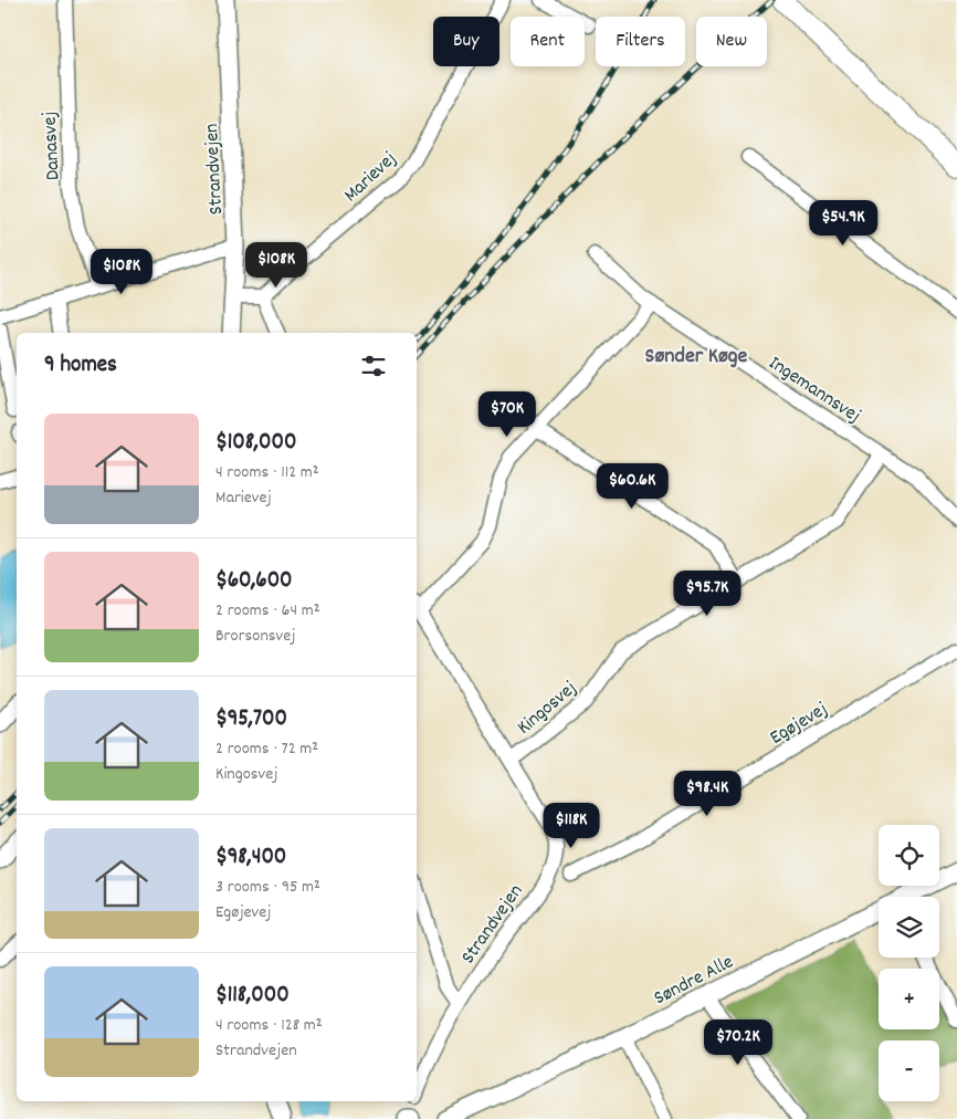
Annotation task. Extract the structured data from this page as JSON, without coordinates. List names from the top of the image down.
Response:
{
  "streets": {
    "street": [
      "Danasvej",
      "Strandvejen",
      "Marievej",
      "Ingemannsvej",
      "Kingosvej",
      "Egøjevej",
      "Søndre Alle"
    ]
  },
  "crossings": [
    ["Strandvejen", "Kingosvej"],
    ["Ingemannsvej", "Kingosvej"]
  ],
  "districts": ["Sønder Køge"],
  "page": {
    "chip": [
      "Buy",
      "Rent",
      "Filters",
      "New"
    ],
    "price": [
      "$54.9K",
      "$108K",
      "$108K",
      "$70K",
      "$60.6K",
      "$95.7K",
      "$98.4K",
      "$118K",
      "$70.2K"
    ],
    "heading": "9 homes",
    "list": [
      {
        "name": "$108,000",
        "note": "4 rooms · 112 m² · Marievej"
      },
      {
        "name": "$60,600",
        "note": "2 rooms · 64 m² · Brorsonsvej"
      },
      {
        "name": "$95,700",
        "note": "2 rooms · 72 m² · Kingosvej"
      },
      {
        "name": "$98,400",
        "note": "3 rooms · 95 m² · Egøjevej"
      },
      {
        "name": "$118,000",
        "note": "4 rooms · 128 m² · Strandvejen"
      }
    ],
    "map_buttons": ["+", "−"]
  }
}
